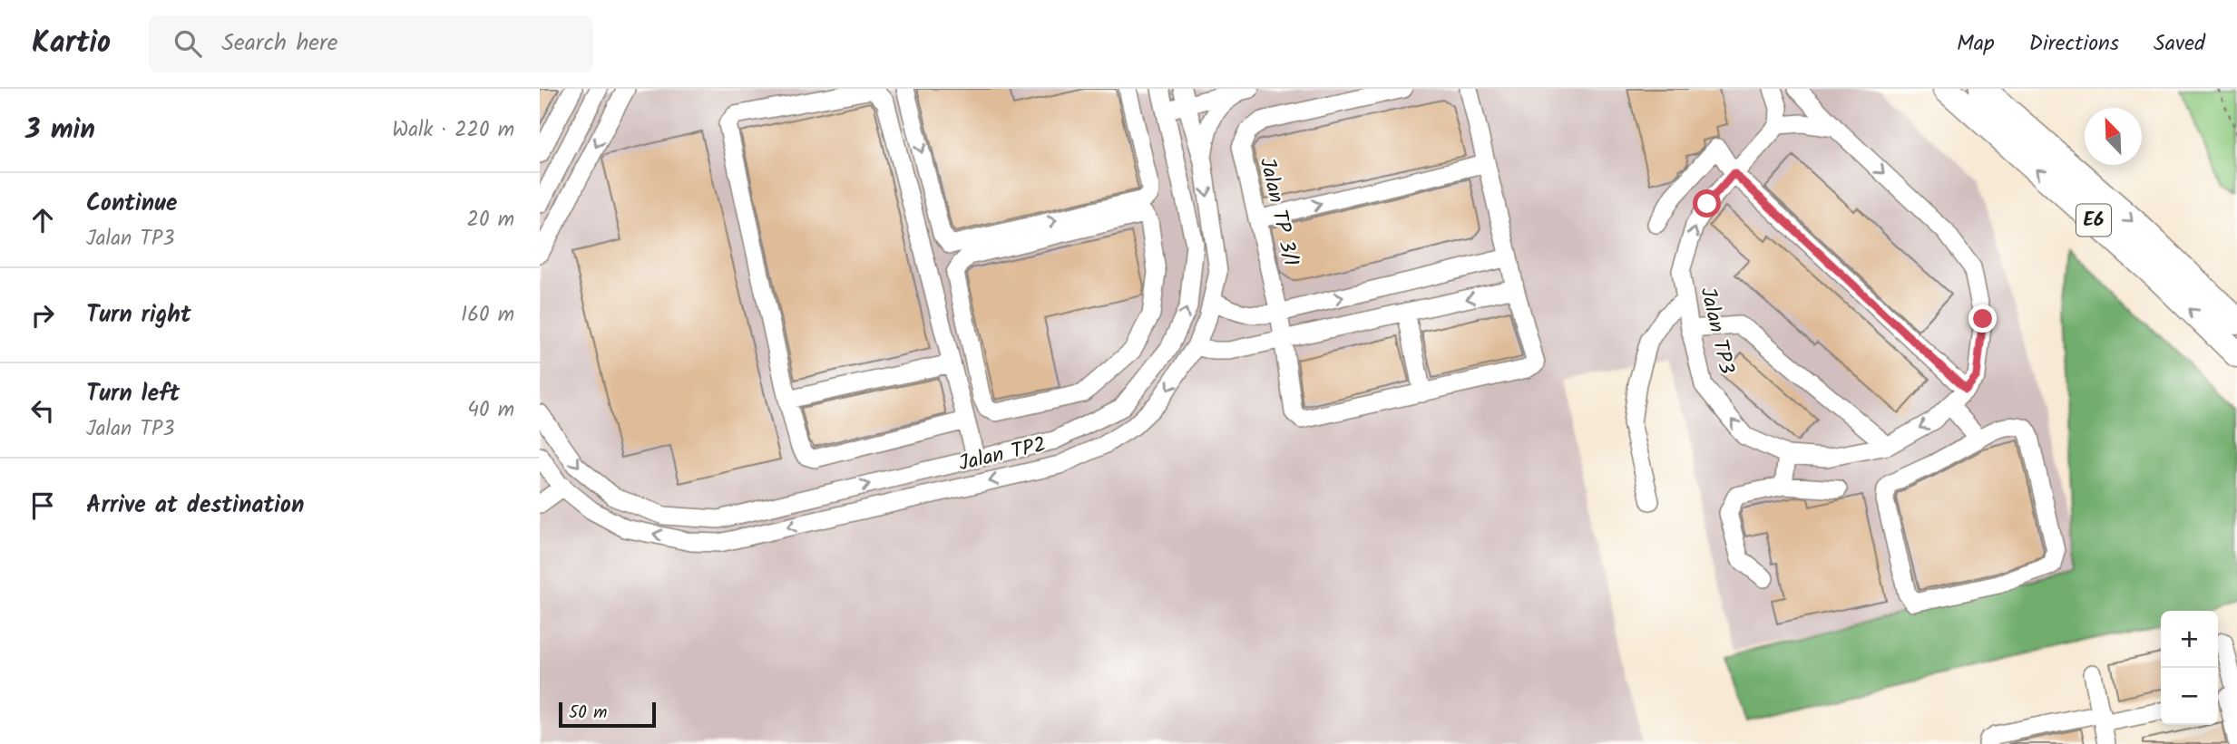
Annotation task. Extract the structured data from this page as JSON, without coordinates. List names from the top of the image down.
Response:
{
  "streets": {
    "highway": ["E6"],
    "street": ["Jalan TP 3/1", "Jalan TP3", "Jalan TP2"]
  },
  "scale_bar": "50 m",
  "north": "top left",
  "page": {
    "header": "Kartio",
    "search": "Search here",
    "nav": ["Map", "Directions", "Saved"],
    "heading": ["3 min", "Walk · 220 m"],
    "list": [
      ["Continue", "Jalan TP3", "20 m"],
      ["Turn right", "160 m"],
      ["Turn left", "Jalan TP3", "40 m"],
      "Arrive at destination"
    ],
    "map_buttons": ["+", "−"],
    "scale": "50 m"
  }
}
